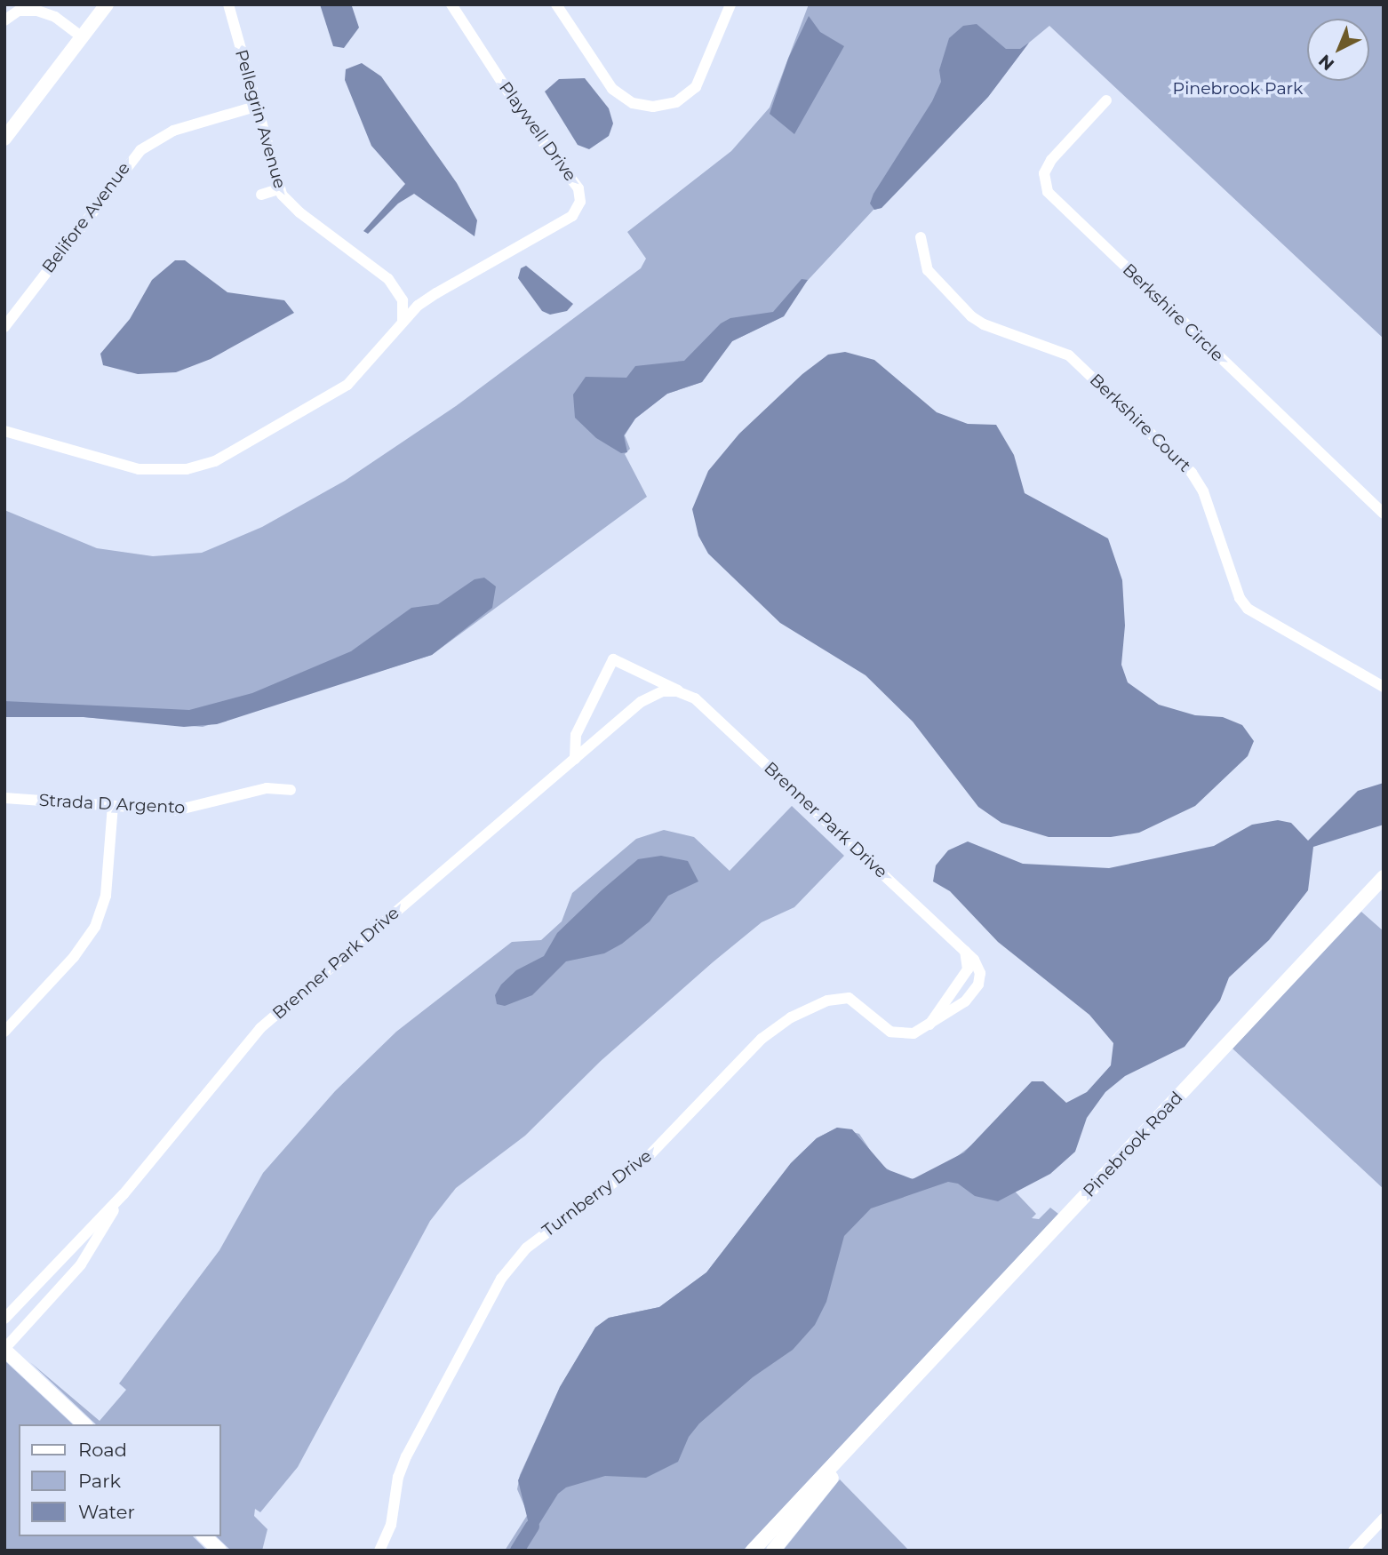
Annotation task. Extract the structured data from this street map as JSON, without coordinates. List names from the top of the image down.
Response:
{
  "streets": {
    "street": [
      "Pellegrin Avenue",
      "Playwell Drive",
      "Belifore Avenue",
      "Berkshire Circle",
      "Berkshire Court",
      "Strada D Argento",
      "Brenner Park Drive",
      "Pinebrook Road",
      "Turnberry Drive"
    ]
  },
  "crossings": [
    ["Pellegrin Avenue", "Playwell Drive"],
    ["Pellegrin Avenue", "Belifore Avenue"],
    ["Brenner Park Drive", "Turnberry Drive"]
  ],
  "parks": ["Pinebrook Park"],
  "legend": ["Road", "Park", "Water"],
  "north": "bottom left"
}
